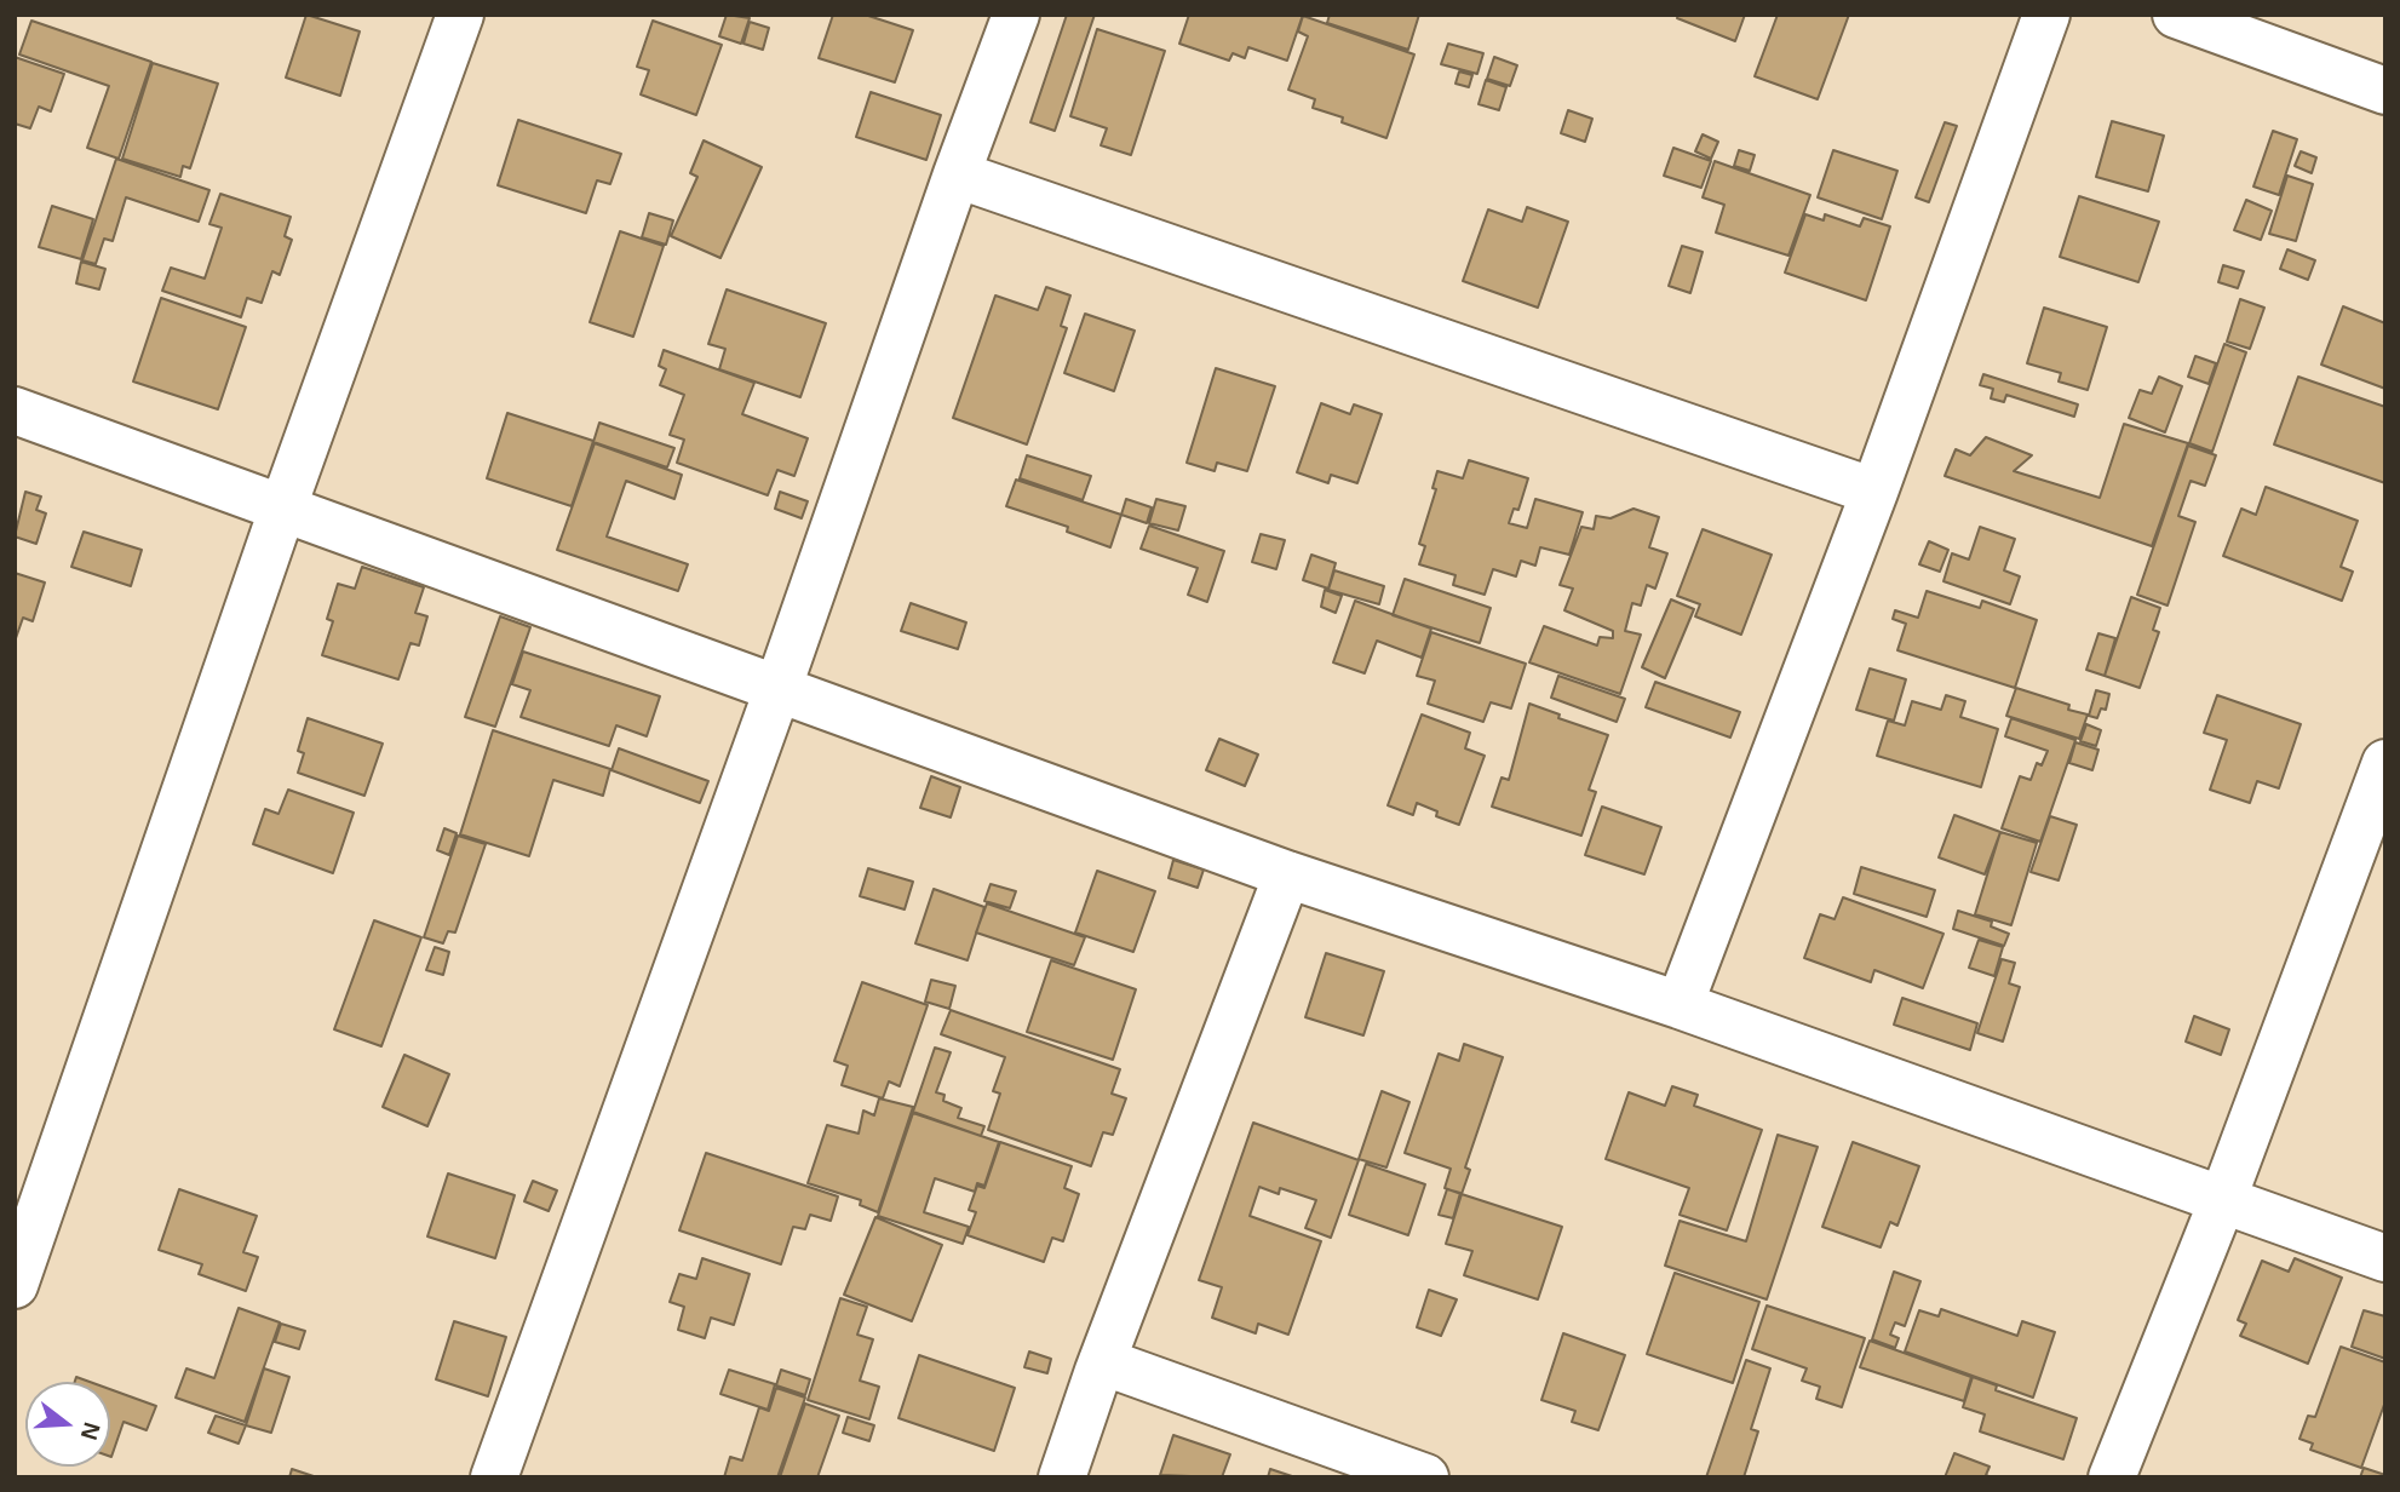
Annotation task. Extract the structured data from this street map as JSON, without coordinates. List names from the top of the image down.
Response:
{
  "north": "right"
}
